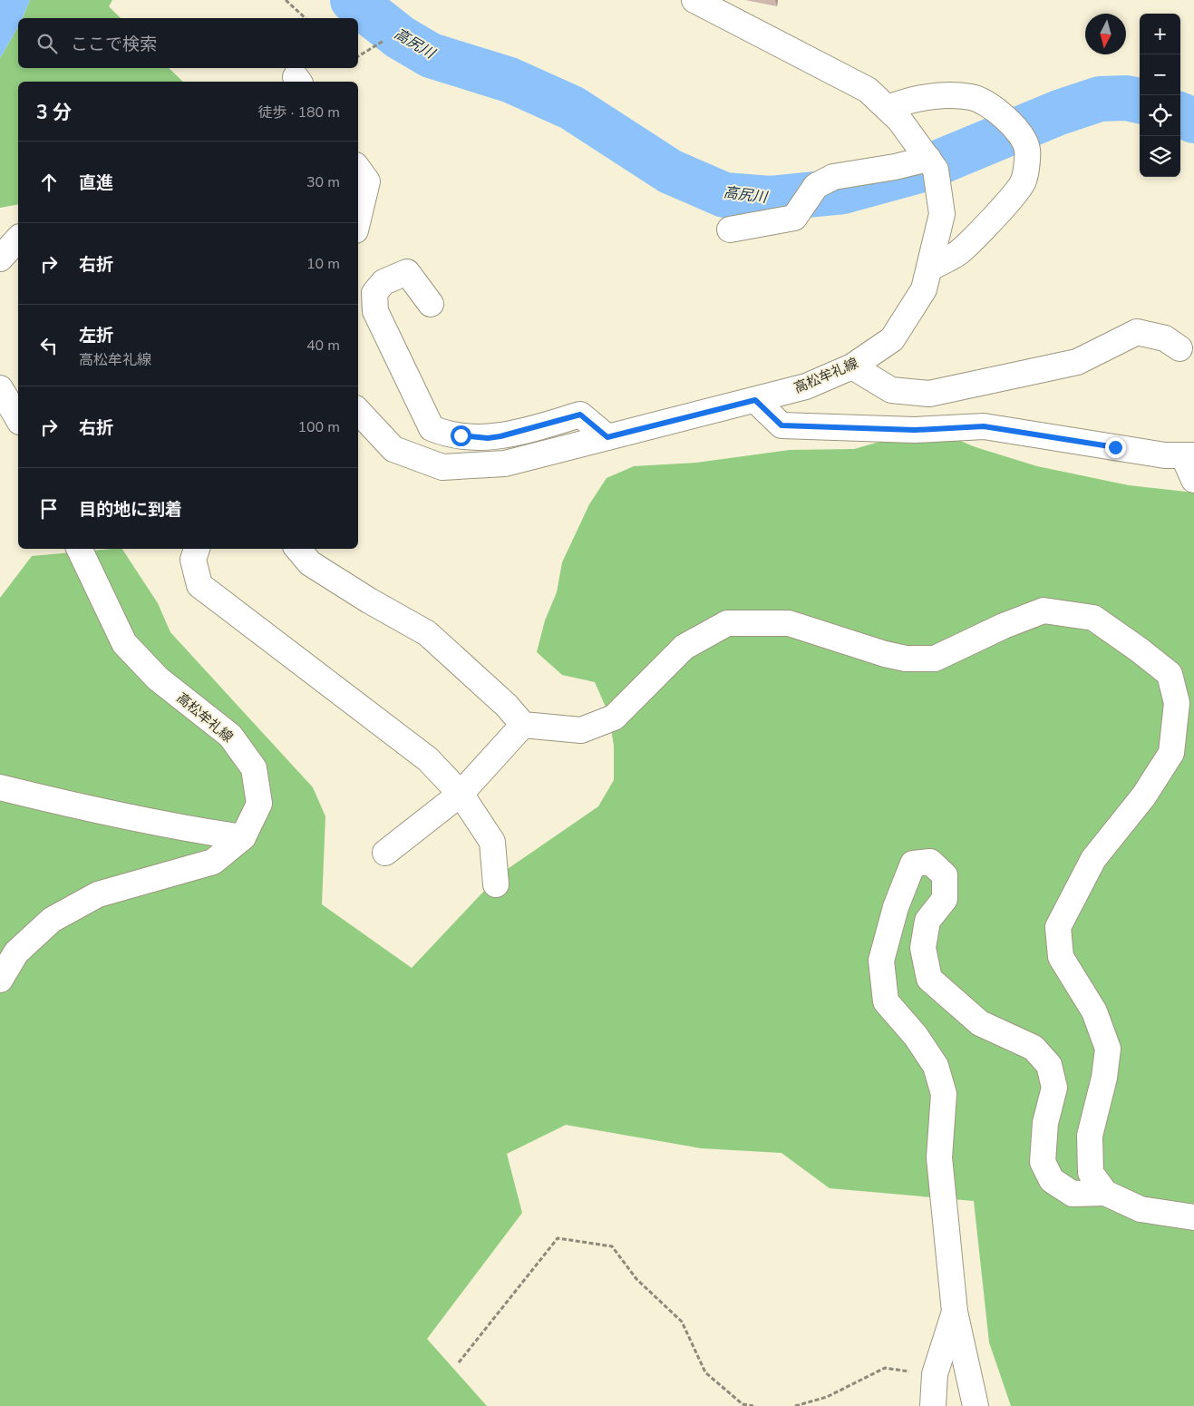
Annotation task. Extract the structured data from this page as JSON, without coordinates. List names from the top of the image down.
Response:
{
  "streets": {
    "street": ["高松牟礼線"]
  },
  "water": ["高尻川"],
  "north": "bottom",
  "page": {
    "map_buttons": ["+", "−"],
    "search": "ここで検索",
    "heading": ["3 分", "徒歩 · 180 m"],
    "list": [
      ["直進", "30 m"],
      ["右折", "10 m"],
      ["左折", "高松牟礼線", "40 m"],
      ["右折", "100 m"],
      "目的地に到着"
    ]
  }
}
